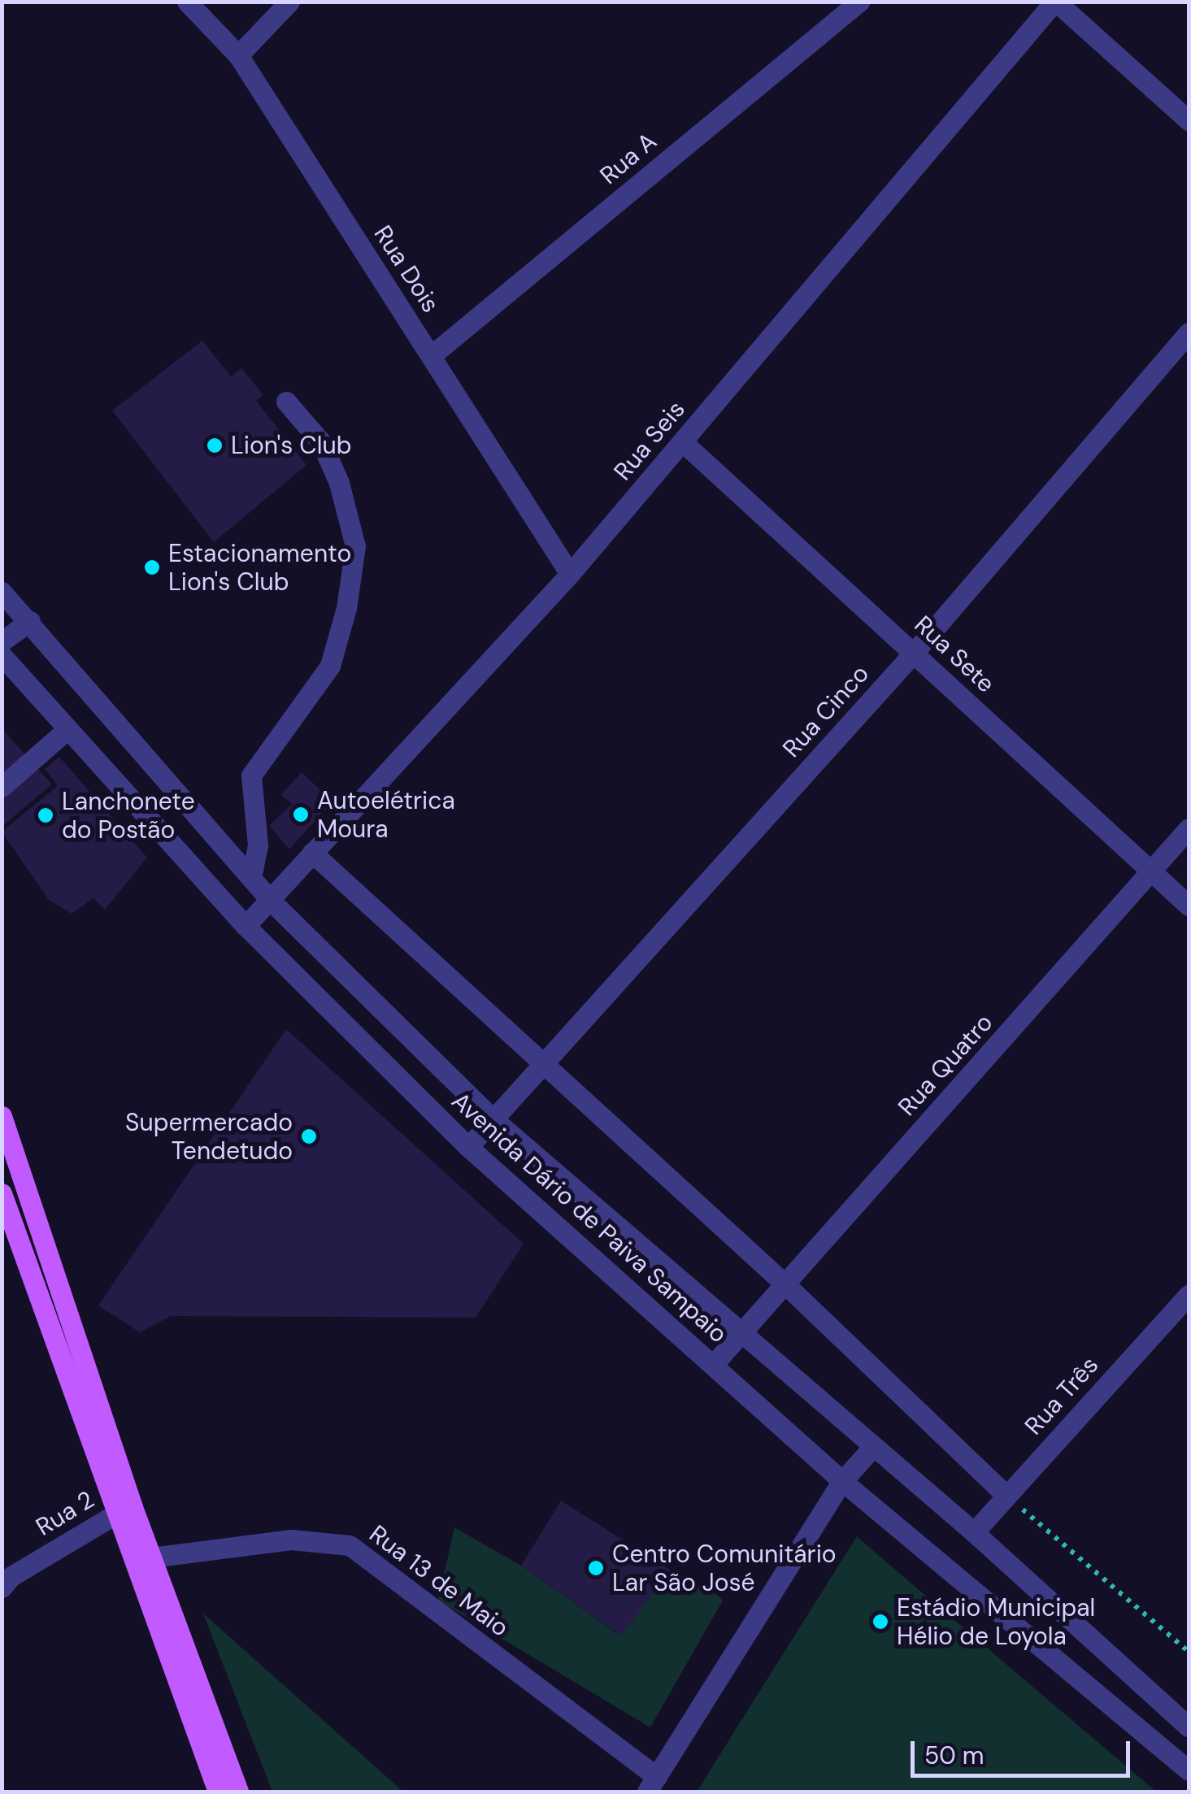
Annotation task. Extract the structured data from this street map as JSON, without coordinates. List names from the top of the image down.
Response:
{
  "streets": {
    "street": [
      "Rua A",
      "Rua Dois",
      "Rua Seis",
      "Rua Sete",
      "Rua Cinco",
      "Rua Quatro",
      "Avenida Dário de Paiva Sampaio",
      "Rua Três",
      "Rua 2",
      "Rua 13 de Maio"
    ]
  },
  "crossings": [
    ["Rua A", "Rua Dois"],
    ["Rua Dois", "Rua Seis"],
    ["Rua Seis", "Rua Sete"],
    ["Rua Seis", "Avenida Dário de Paiva Sampaio"],
    ["Rua Sete", "Rua Cinco"],
    ["Rua Sete", "Rua Quatro"],
    ["Rua Cinco", "Avenida Dário de Paiva Sampaio"],
    ["Rua Quatro", "Avenida Dário de Paiva Sampaio"]
  ],
  "places": [
    "Lion's Club",
    "Estacionamento Lion's Club",
    "Autoelétrica Moura",
    "Lanchonete do Postão",
    "Supermercado Tendetudo",
    "Centro Comunitário Lar São José",
    "Estádio Municipal Hélio de Loyola"
  ],
  "scale_bar": "50 m"
}
